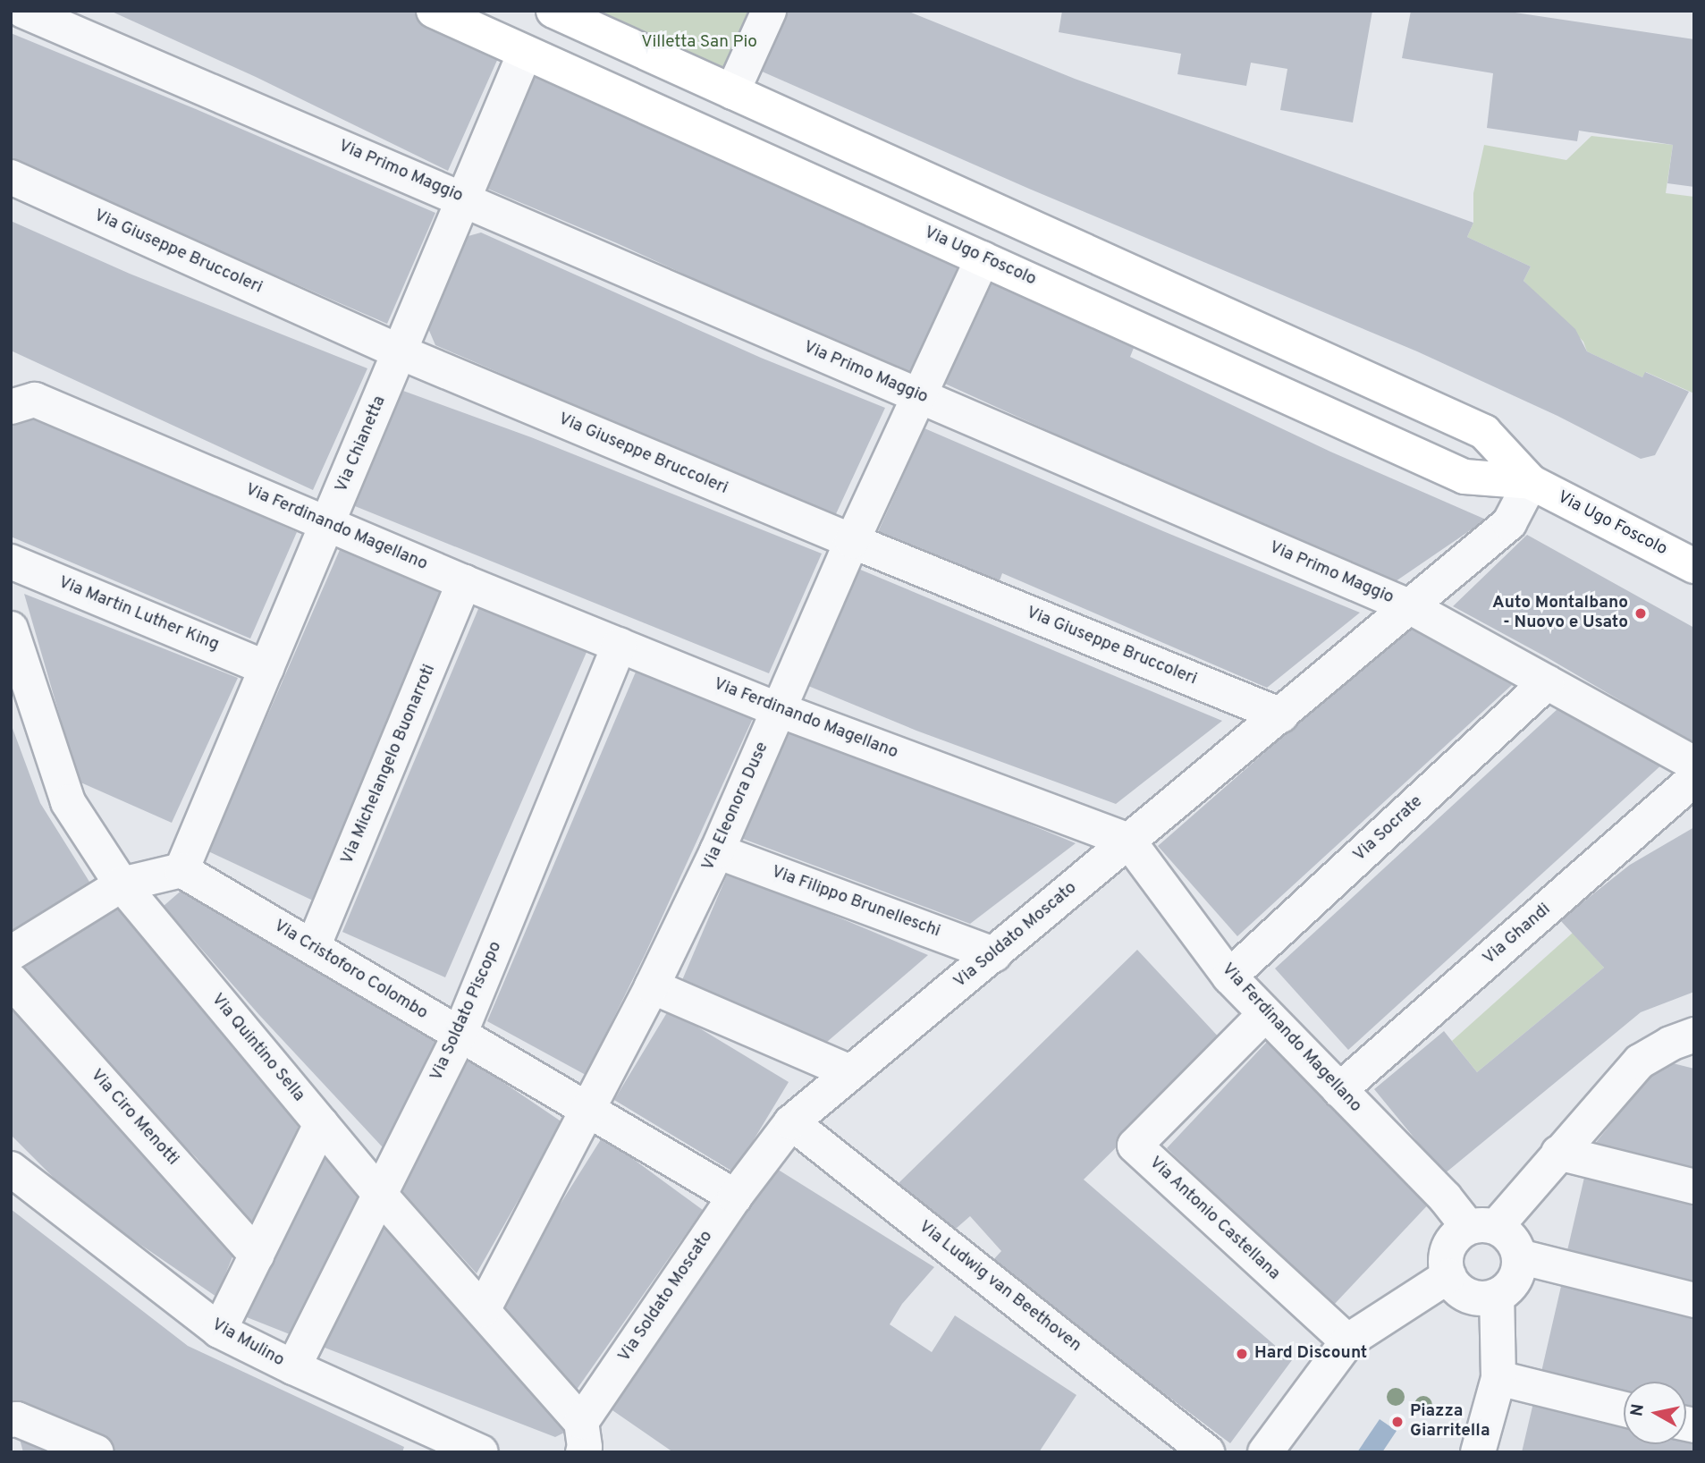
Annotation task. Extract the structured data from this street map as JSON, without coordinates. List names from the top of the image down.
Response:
{
  "streets": {
    "main road": ["Via Ugo Foscolo"],
    "street": [
      "Via Primo Maggio",
      "Via Giuseppe Bruccoleri",
      "Via Chianetta",
      "Via Ferdinando Magellano",
      "Via Martin Luther King",
      "Via Michelangelo Buonarroti",
      "Via Eleonora Duse",
      "Via Socrate",
      "Via Filippo Brunelleschi",
      "Via Ghandi",
      "Via Soldato Moscato",
      "Via Cristoforo Colombo",
      "Via Soldato Piscopo",
      "Via Quintino Sella",
      "Via Ciro Menotti",
      "Via Antonio Castellana",
      "Via Ludwig van Beethoven",
      "Via Mulino"
    ]
  },
  "crossings": [
    ["Via Primo Maggio", "Via Chianetta"],
    ["Via Primo Maggio", "Via Eleonora Duse"],
    ["Via Primo Maggio", "Via Socrate"],
    ["Via Primo Maggio", "Via Soldato Moscato"],
    ["Via Giuseppe Bruccoleri", "Via Chianetta"],
    ["Via Giuseppe Bruccoleri", "Via Eleonora Duse"],
    ["Via Giuseppe Bruccoleri", "Via Soldato Moscato"],
    ["Via Ugo Foscolo", "Via Chianetta"],
    ["Via Ugo Foscolo", "Via Eleonora Duse"],
    ["Via Ugo Foscolo", "Via Soldato Moscato"],
    ["Via Chianetta", "Via Ferdinando Magellano"],
    ["Via Chianetta", "Via Martin Luther King"],
    ["Via Chianetta", "Via Cristoforo Colombo"],
    ["Via Ferdinando Magellano", "Via Michelangelo Buonarroti"],
    ["Via Ferdinando Magellano", "Via Eleonora Duse"],
    ["Via Ferdinando Magellano", "Via Socrate"],
    ["Via Ferdinando Magellano", "Via Ghandi"],
    ["Via Ferdinando Magellano", "Via Soldato Moscato"],
    ["Via Ferdinando Magellano", "Via Soldato Piscopo"],
    ["Via Ferdinando Magellano", "Via Antonio Castellana"],
    ["Via Michelangelo Buonarroti", "Via Cristoforo Colombo"],
    ["Via Eleonora Duse", "Via Filippo Brunelleschi"],
    ["Via Eleonora Duse", "Via Cristoforo Colombo"],
    ["Via Eleonora Duse", "Via Quintino Sella"],
    ["Via Filippo Brunelleschi", "Via Soldato Moscato"],
    ["Via Soldato Moscato", "Via Cristoforo Colombo"],
    ["Via Soldato Moscato", "Via Quintino Sella"],
    ["Via Soldato Moscato", "Via Ludwig van Beethoven"],
    ["Via Cristoforo Colombo", "Via Soldato Piscopo"],
    ["Via Soldato Piscopo", "Via Quintino Sella"],
    ["Via Soldato Piscopo", "Via Mulino"]
  ],
  "parks": ["Villetta San Pio"],
  "places": ["Auto Montalbano - Nuovo e Usato", "Hard Discount", "Piazza Giarritella"],
  "north": "left"
}
